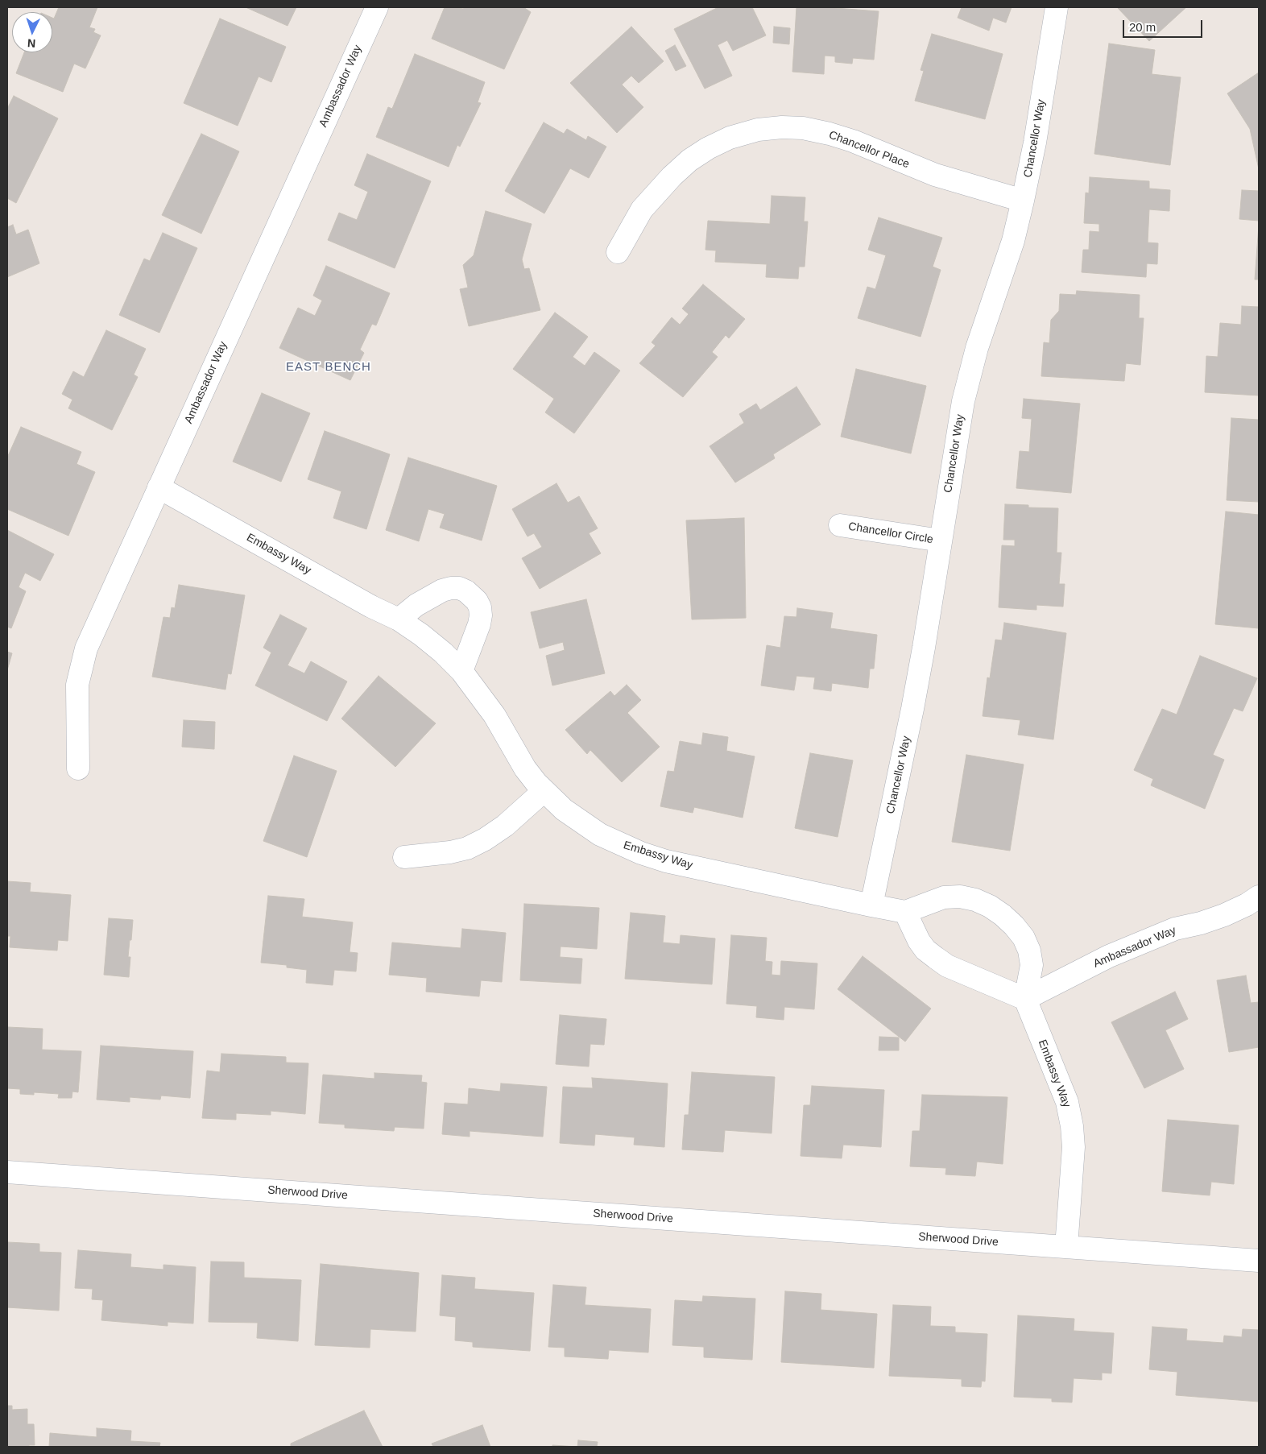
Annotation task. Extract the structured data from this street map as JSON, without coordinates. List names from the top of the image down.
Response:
{
  "streets": {
    "street": [
      "Ambassador Way",
      "Chancellor Way",
      "Chancellor Place",
      "Chancellor Circle",
      "Embassy Way",
      "Sherwood Drive"
    ]
  },
  "crossings": [
    ["Ambassador Way", "Embassy Way"],
    ["Chancellor Way", "Chancellor Place"],
    ["Chancellor Way", "Chancellor Circle"],
    ["Chancellor Way", "Embassy Way"],
    ["Embassy Way", "Sherwood Drive"]
  ],
  "districts": ["EAST BENCH"],
  "scale_bar": "20 m",
  "north": "bottom"
}
